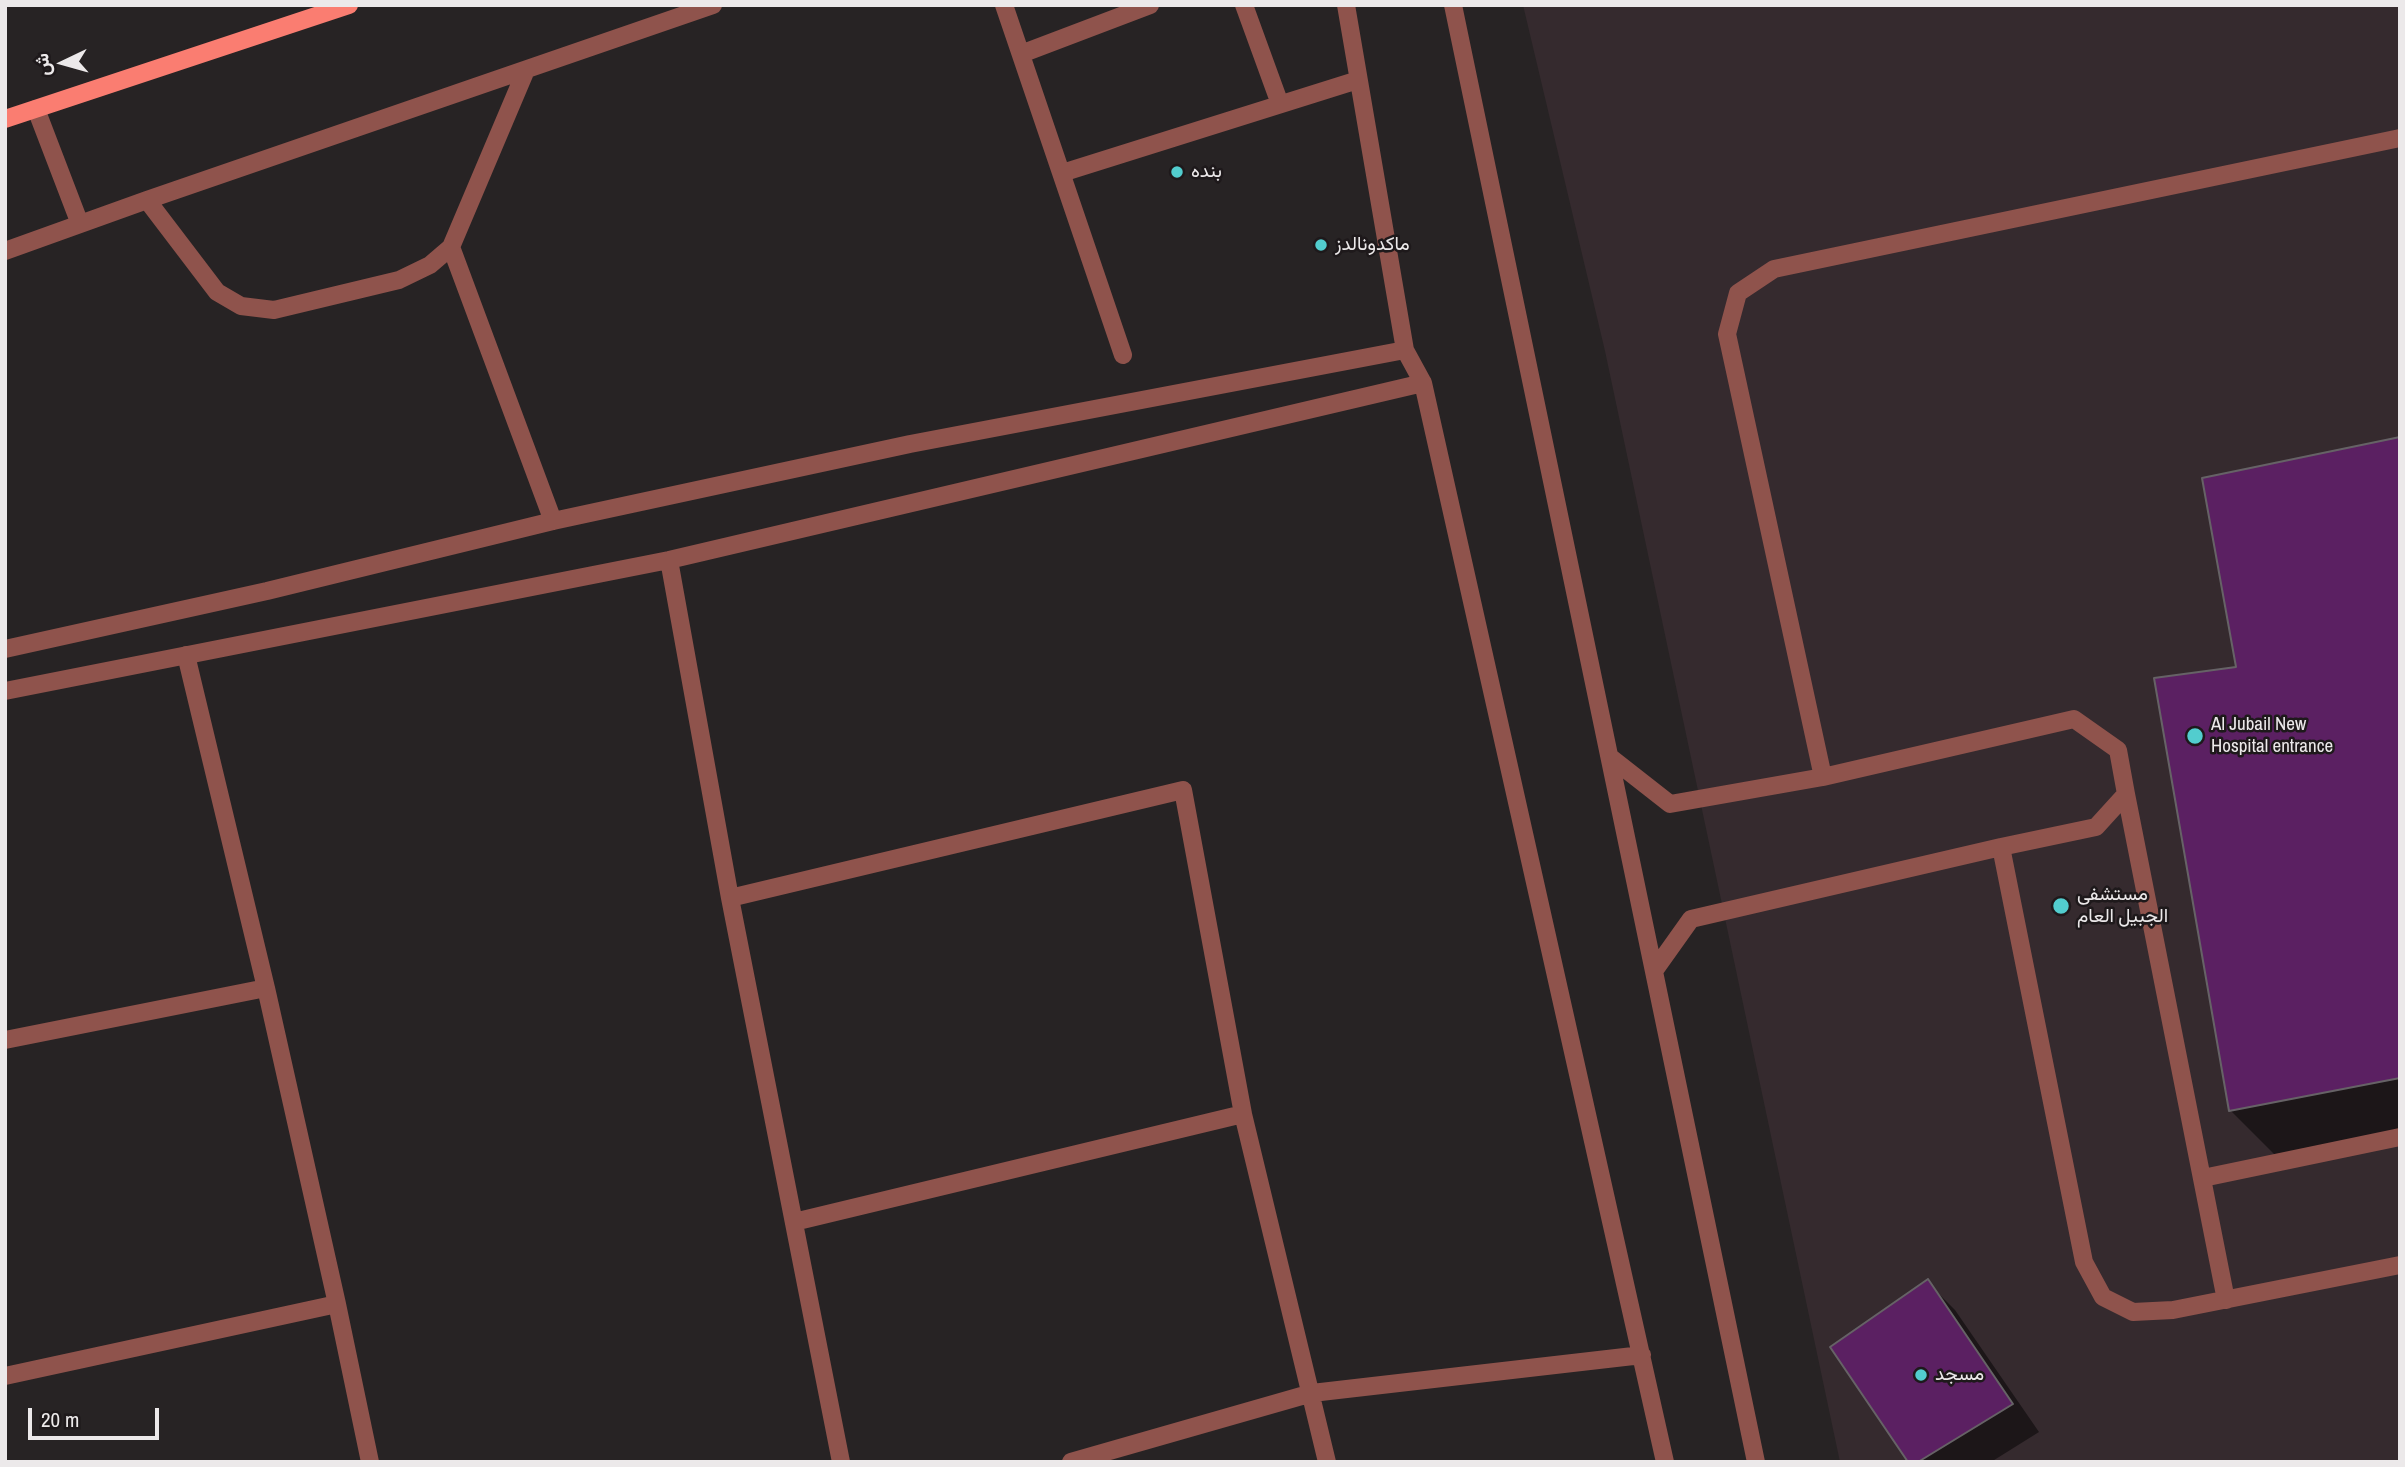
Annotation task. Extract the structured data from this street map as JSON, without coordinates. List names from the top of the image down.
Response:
{
  "places": [
    "بنده",
    "ماكدونالدز",
    "Al Jubail New Hospital entrance",
    "مستشفى الجبيل العام",
    "مسجد"
  ],
  "scale_bar": "20 m",
  "north": "left"
}
